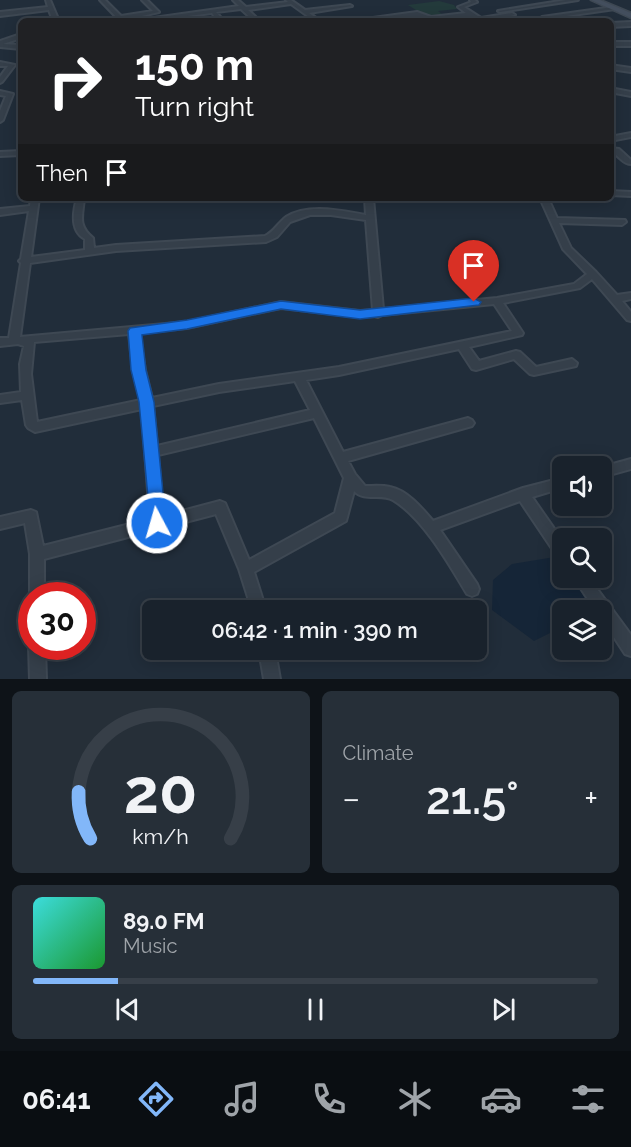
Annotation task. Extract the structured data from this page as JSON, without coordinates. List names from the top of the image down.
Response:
{
  "page": {
    "turn": ["150 m", "Turn right"],
    "then": "Then",
    "limit": "30",
    "trip": "06:42 · 1 min · 390 m",
    "tile": "Climate",
    "heat": ["−", "21.5°", "+"],
    "song": ["89.0 FM", "Music"],
    "tabs": "06:41",
    "gauge": ["20", "km/h"]
  }
}
